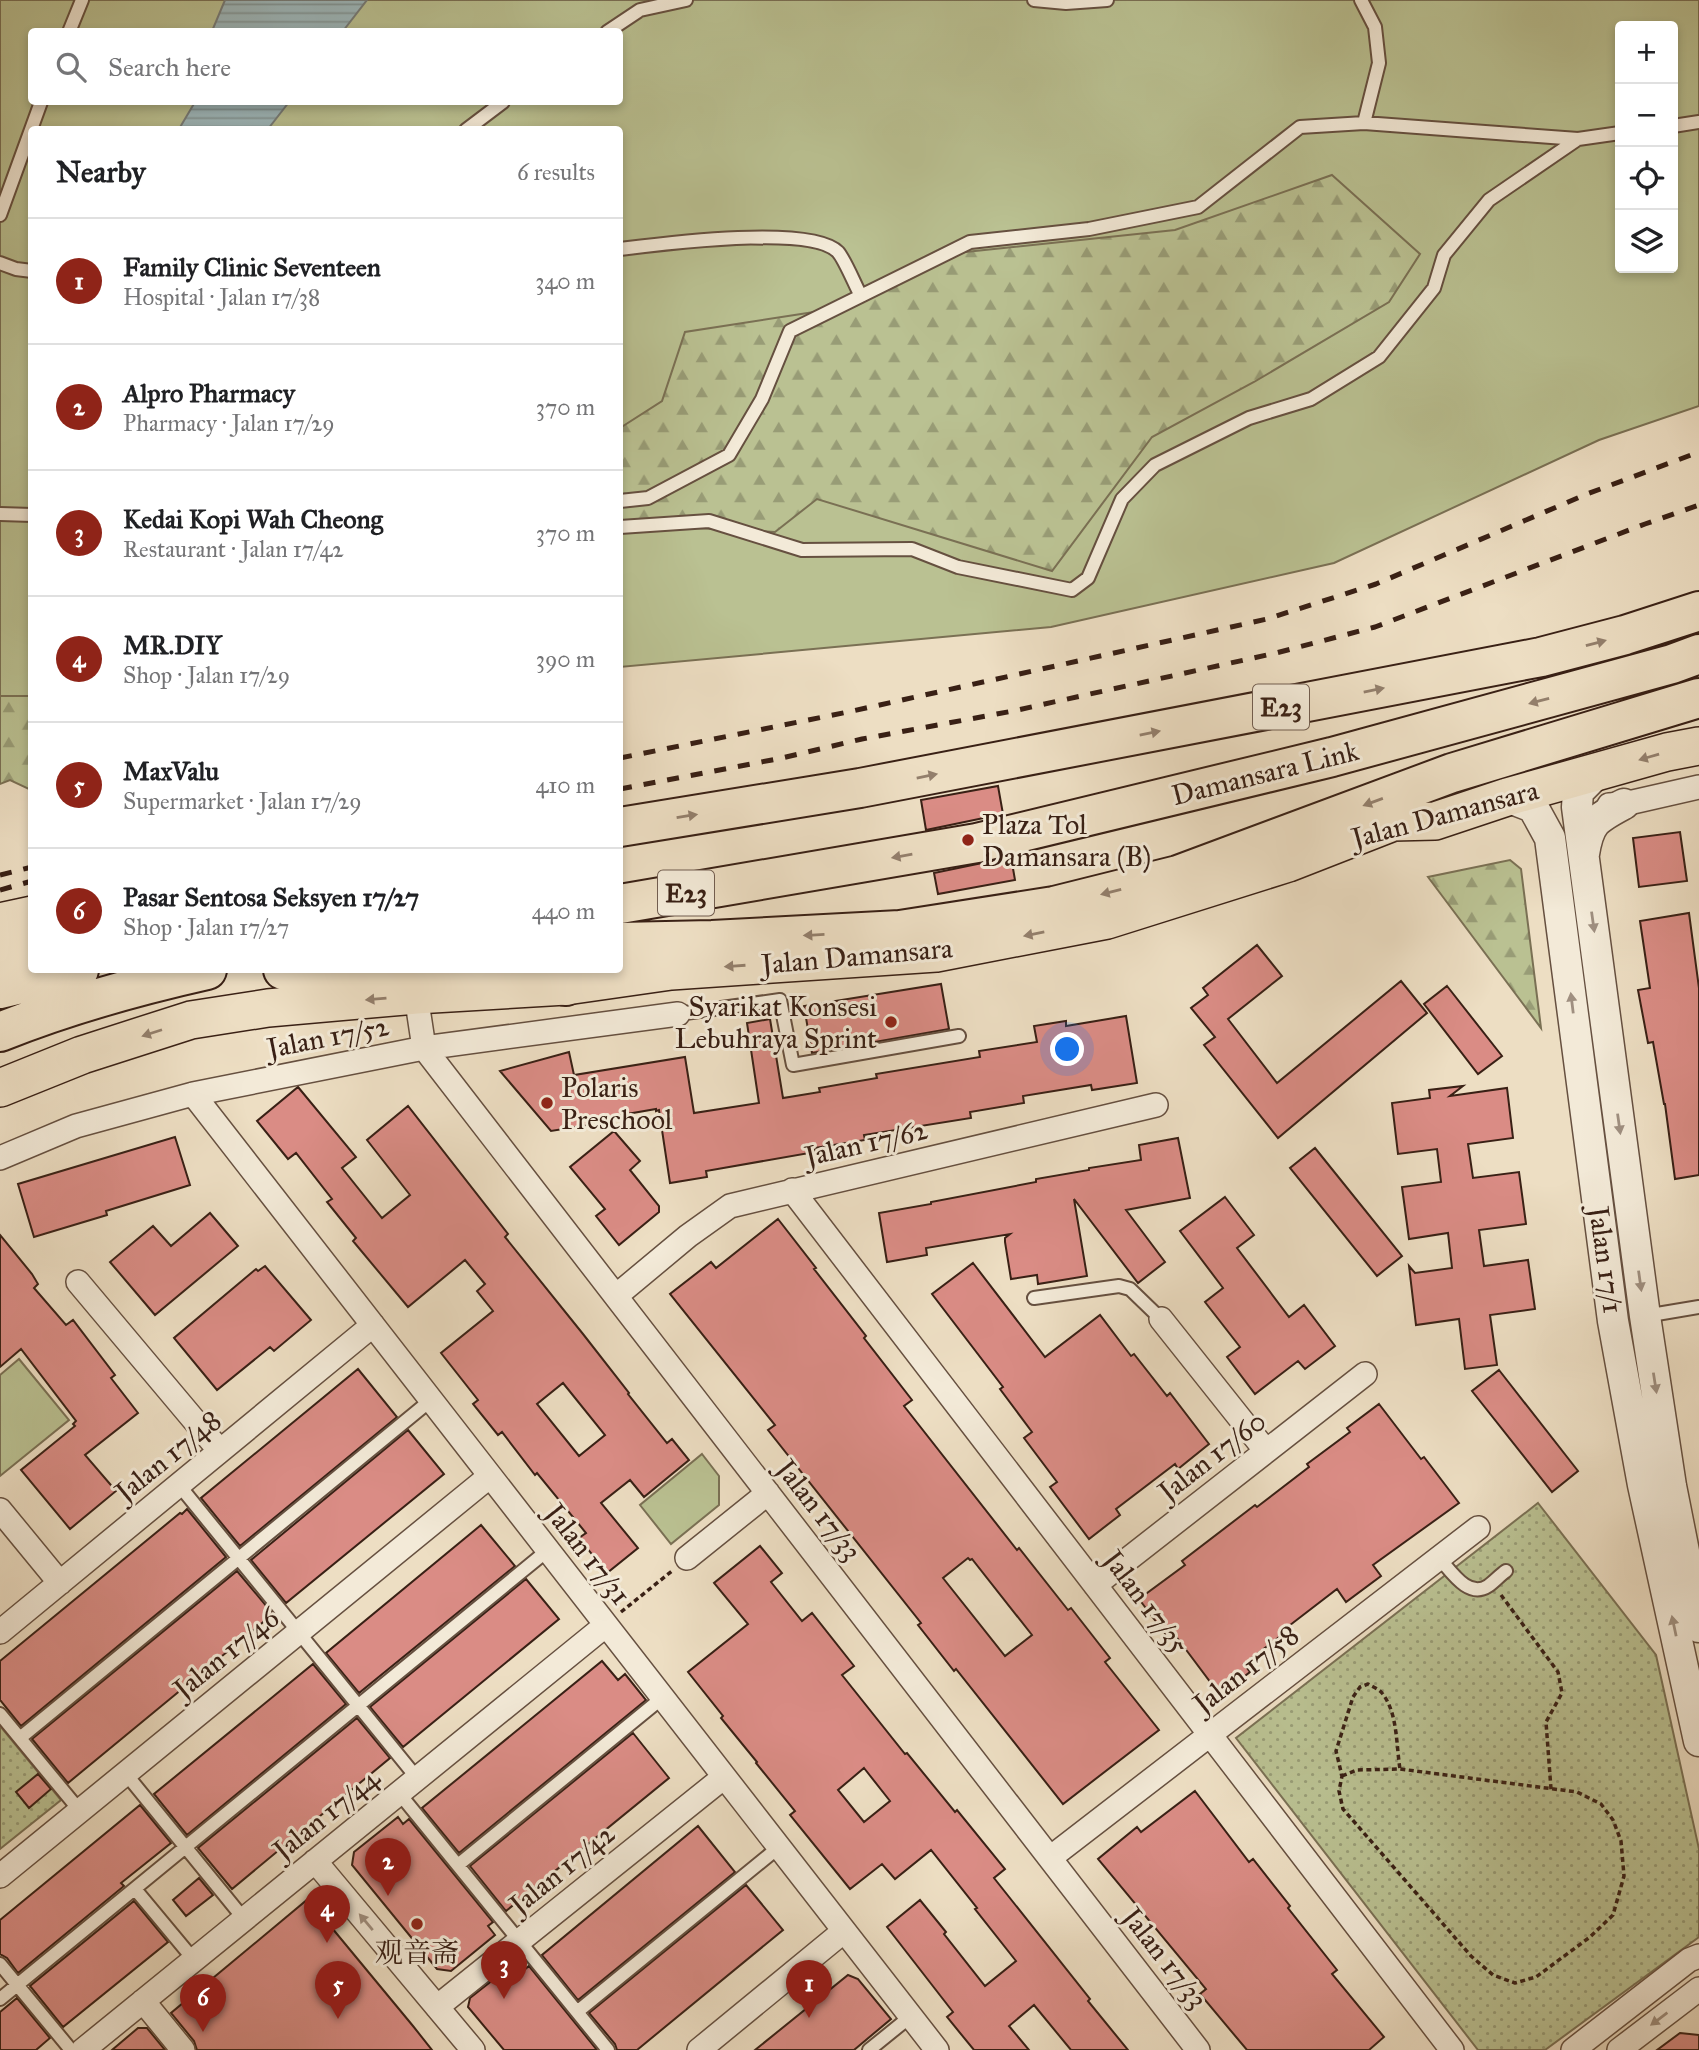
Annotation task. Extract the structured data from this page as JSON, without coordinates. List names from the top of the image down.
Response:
{
  "streets": {
    "highway": ["E23", "Damansara Link"],
    "main road": ["Jalan Damansara"],
    "street": [
      "Jalan 17/52",
      "Jalan 17/62",
      "Jalan 17/1",
      "Jalan 17/48",
      "Jalan 17/60",
      "Jalan 17/33",
      "Jalan 17/31",
      "Jalan 17/35",
      "Jalan 17/46",
      "Jalan 17/58",
      "Jalan 17/44",
      "Jalan 17/42"
    ]
  },
  "crossings": [
    ["Jalan Damansara", "Jalan 17/1"],
    ["Jalan Damansara", "Jalan 17/33"],
    ["Jalan 17/52", "Jalan 17/33"],
    ["Jalan 17/52", "Jalan 17/31"],
    ["Jalan 17/62", "Jalan 17/33"],
    ["Jalan 17/62", "Jalan 17/35"],
    ["Jalan 17/48", "Jalan 17/31"],
    ["Jalan 17/60", "Jalan 17/35"],
    ["Jalan 17/33", "Jalan 17/58"],
    ["Jalan 17/31", "Jalan 17/46"],
    ["Jalan 17/31", "Jalan 17/44"],
    ["Jalan 17/31", "Jalan 17/42"],
    ["Jalan 17/35", "Jalan 17/58"]
  ],
  "one_way": ["Jalan Damansara"],
  "places": [
    "Plaza Tol Damansara (B)",
    "Syarikat Konsesi Lebuhraya Sprint",
    "Polaris Preschool",
    "观音斋"
  ],
  "page": {
    "map_buttons": ["+", "−"],
    "search": "Search here",
    "heading": ["Nearby", "6 results"],
    "list": [
      {
        "mark": "1",
        "name": "Family Clinic Seventeen",
        "note": "Hospital · Jalan 17/38",
        "value": "340 m"
      },
      {
        "mark": "2",
        "name": "Alpro Pharmacy",
        "note": "Pharmacy · Jalan 17/29",
        "value": "370 m"
      },
      {
        "mark": "3",
        "name": "Kedai Kopi Wah Cheong",
        "note": "Restaurant · Jalan 17/42",
        "value": "370 m"
      },
      {
        "mark": "4",
        "name": "MR.DIY",
        "note": "Shop · Jalan 17/29",
        "value": "390 m"
      },
      {
        "mark": "5",
        "name": "MaxValu",
        "note": "Supermarket · Jalan 17/29",
        "value": "410 m"
      },
      {
        "mark": "6",
        "name": "Pasar Sentosa Seksyen 17/27",
        "note": "Shop · Jalan 17/27",
        "value": "440 m"
      }
    ],
    "pins": [
      "2",
      "4",
      "3",
      "1",
      "5",
      "6"
    ]
  }
}
